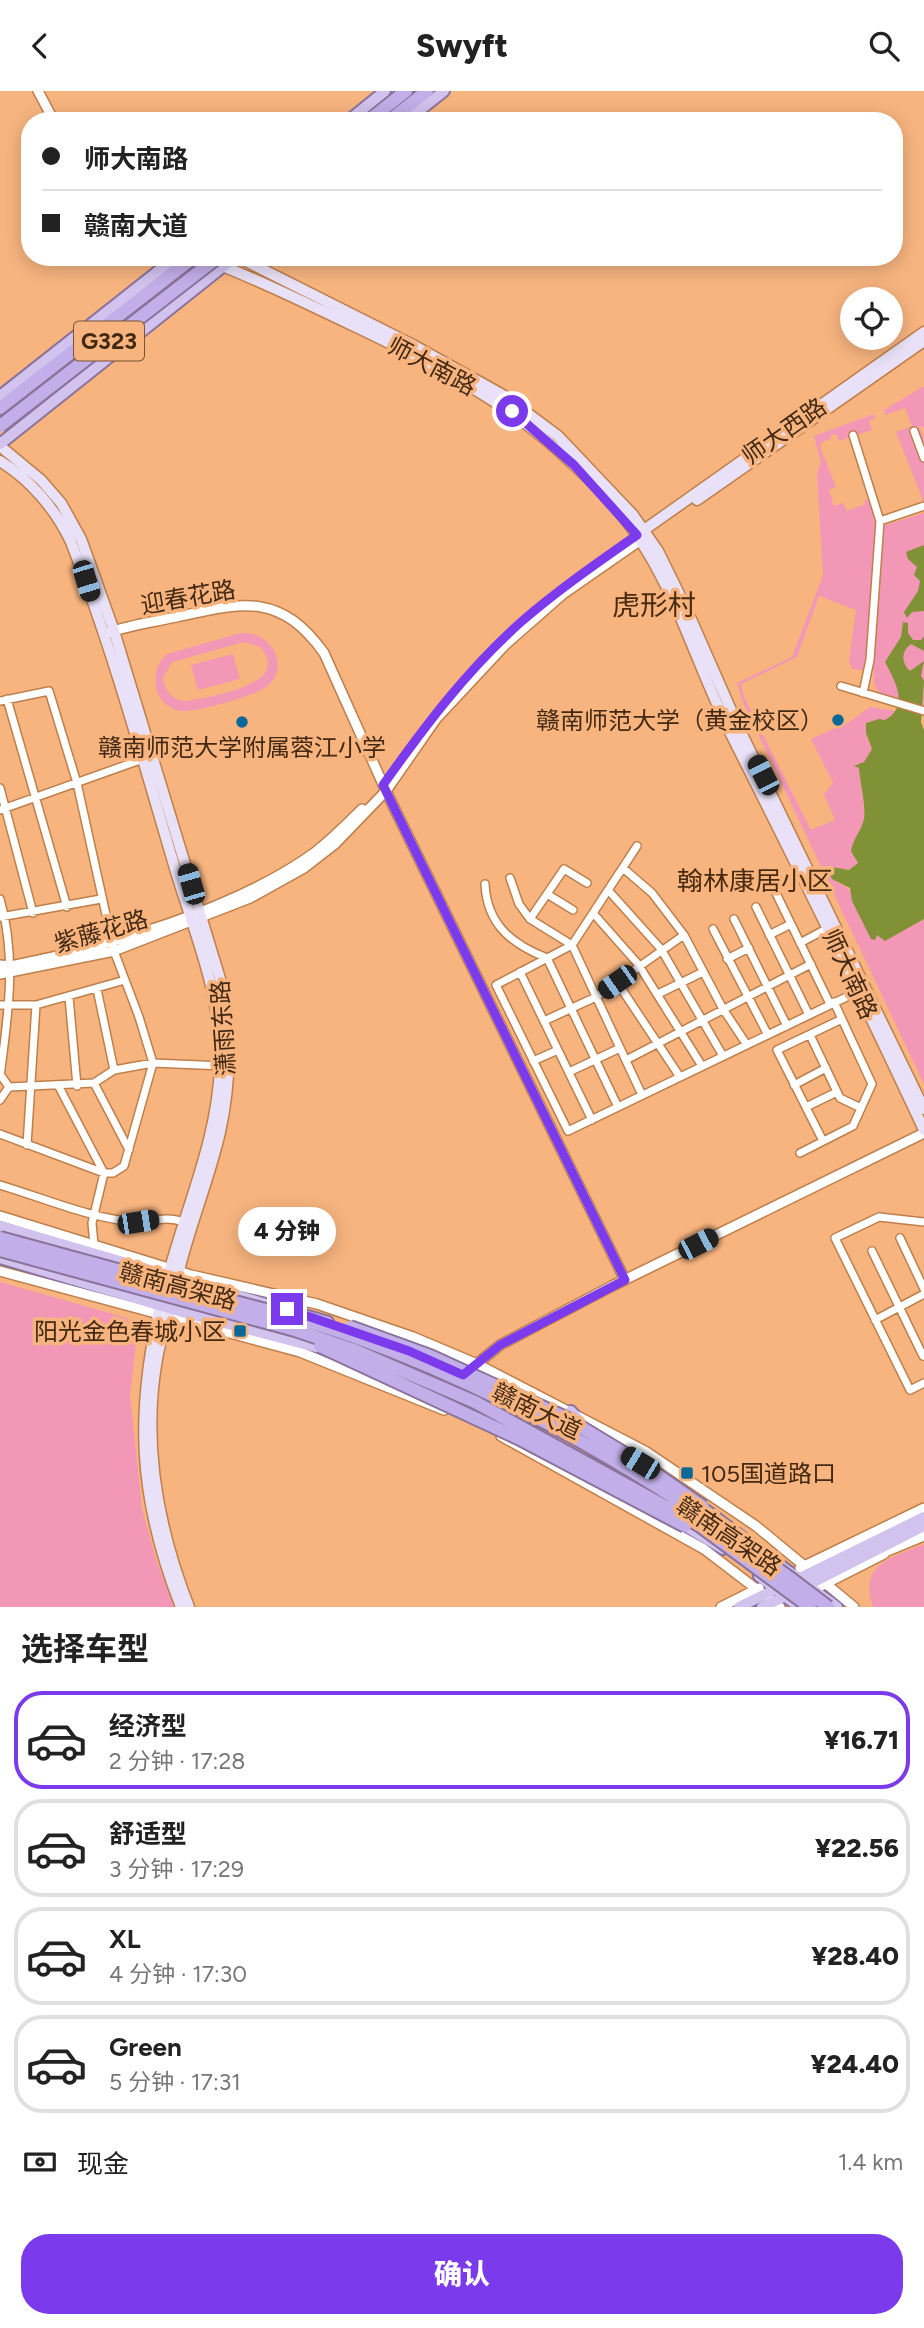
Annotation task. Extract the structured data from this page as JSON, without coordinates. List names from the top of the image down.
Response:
{
  "streets": {
    "highway": ["G323", "赣南高架路"],
    "main road": [
      "师大南路",
      "师大西路",
      "潇雨东路",
      "赣南大道"
    ],
    "street": ["迎春花路", "紫藤花路"]
  },
  "crossings": [
    ["师大南路", "师大西路"],
    ["师大南路", "紫藤花路"],
    ["师大西路", "紫藤花路"],
    ["迎春花路", "紫藤花路"],
    ["迎春花路", "潇雨东路"],
    ["紫藤花路", "潇雨东路"],
    ["潇雨东路", "赣南大道"]
  ],
  "districts": ["虎形村", "翰林康居小区"],
  "places": {
    "other": ["赣南师范大学（黄金校区）", "赣南师范大学附属蓉江小学"],
    "transit": ["阳光金色春城小区", "105国道路口"]
  },
  "page": {
    "header": "Swyft",
    "banner": ["师大南路", "赣南大道"],
    "bubble": "4 分钟",
    "heading": "选择车型",
    "list": [
      {
        "name": "经济型",
        "note": "2 分钟 · 17:28",
        "value": "¥16.71"
      },
      {
        "name": "舒适型",
        "note": "3 分钟 · 17:29",
        "value": "¥22.56"
      },
      {
        "name": "XL",
        "note": "4 分钟 · 17:30",
        "value": "¥28.40"
      },
      {
        "name": "Green",
        "note": "5 分钟 · 17:31",
        "value": "¥24.40"
      }
    ],
    "pay": ["现金", "1.4 km"],
    "buttons": "确认"
  }
}
